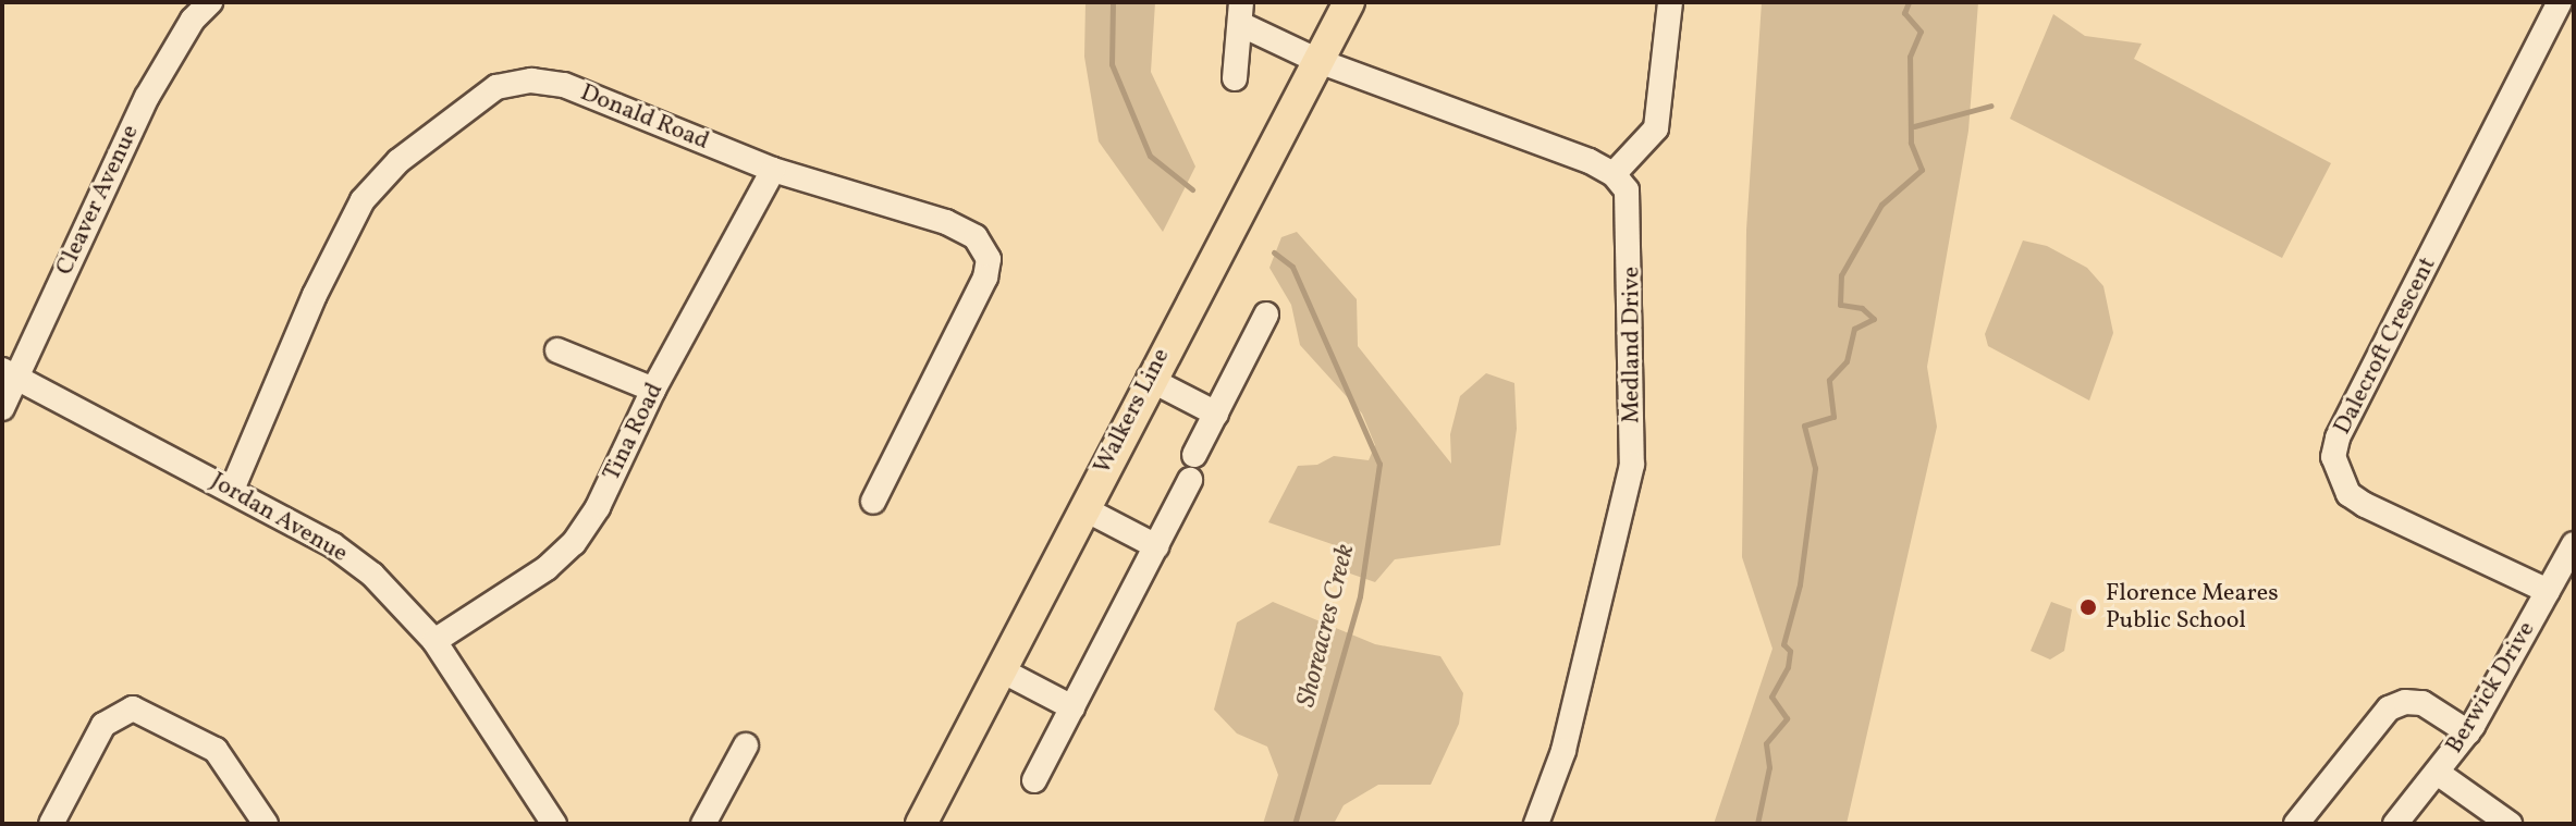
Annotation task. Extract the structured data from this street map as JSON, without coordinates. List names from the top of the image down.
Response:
{
  "streets": {
    "main road": ["Walkers Line"],
    "street": [
      "Donald Road",
      "Cleaver Avenue",
      "Medland Drive",
      "Dalecroft Crescent",
      "Tina Road",
      "Jordan Avenue",
      "Berwick Drive"
    ]
  },
  "crossings": [
    ["Donald Road", "Tina Road"],
    ["Donald Road", "Jordan Avenue"],
    ["Cleaver Avenue", "Jordan Avenue"],
    ["Dalecroft Crescent", "Berwick Drive"],
    ["Tina Road", "Jordan Avenue"]
  ],
  "water": ["Shoreacres Creek"],
  "places": ["Florence Meares Public School"]
}
